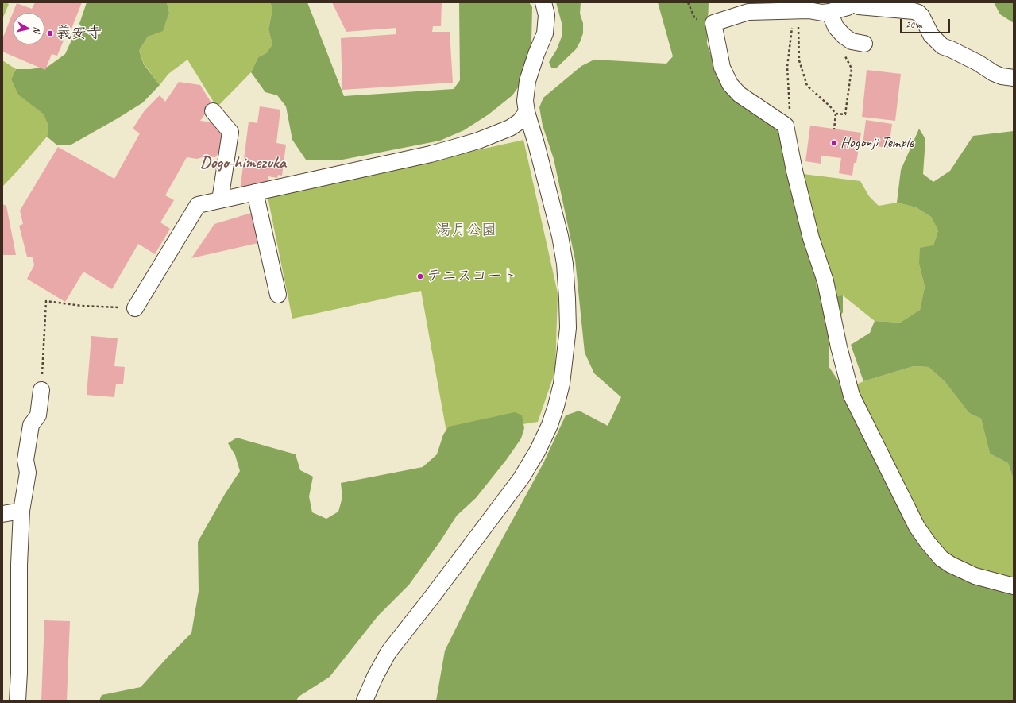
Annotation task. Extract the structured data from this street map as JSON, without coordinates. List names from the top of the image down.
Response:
{
  "districts": ["Dogo-himezuka"],
  "parks": ["湯月公園"],
  "places": ["義安寺", "Hogonji Temple", "テニスコート"],
  "scale_bar": "20 m",
  "north": "right"
}
